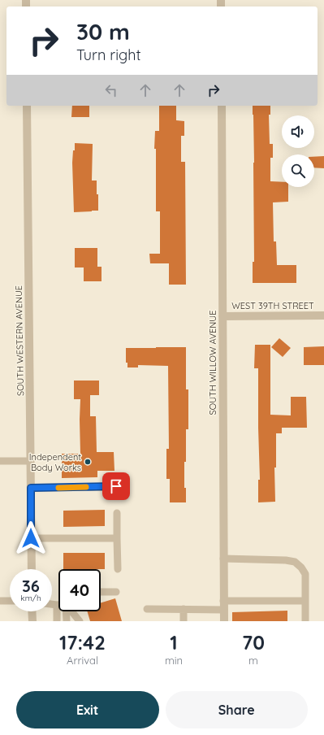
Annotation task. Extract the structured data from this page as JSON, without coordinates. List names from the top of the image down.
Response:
{
  "streets": {
    "street": ["WEST 39TH STREET", "SOUTH WESTERN AVENUE", "SOUTH WILLOW AVENUE"]
  },
  "crossings": [
    ["WEST 39TH STREET", "SOUTH WILLOW AVENUE"]
  ],
  "places": ["Independent Body Works"],
  "page": {
    "turn": ["30 m", "Turn right"],
    "speed": "36 km/h",
    "limit": "40",
    "eta": [
      "17:42",
      "Arrival",
      "1",
      "min",
      "70",
      "m"
    ],
    "buttons": ["Exit", "Share"]
  }
}
